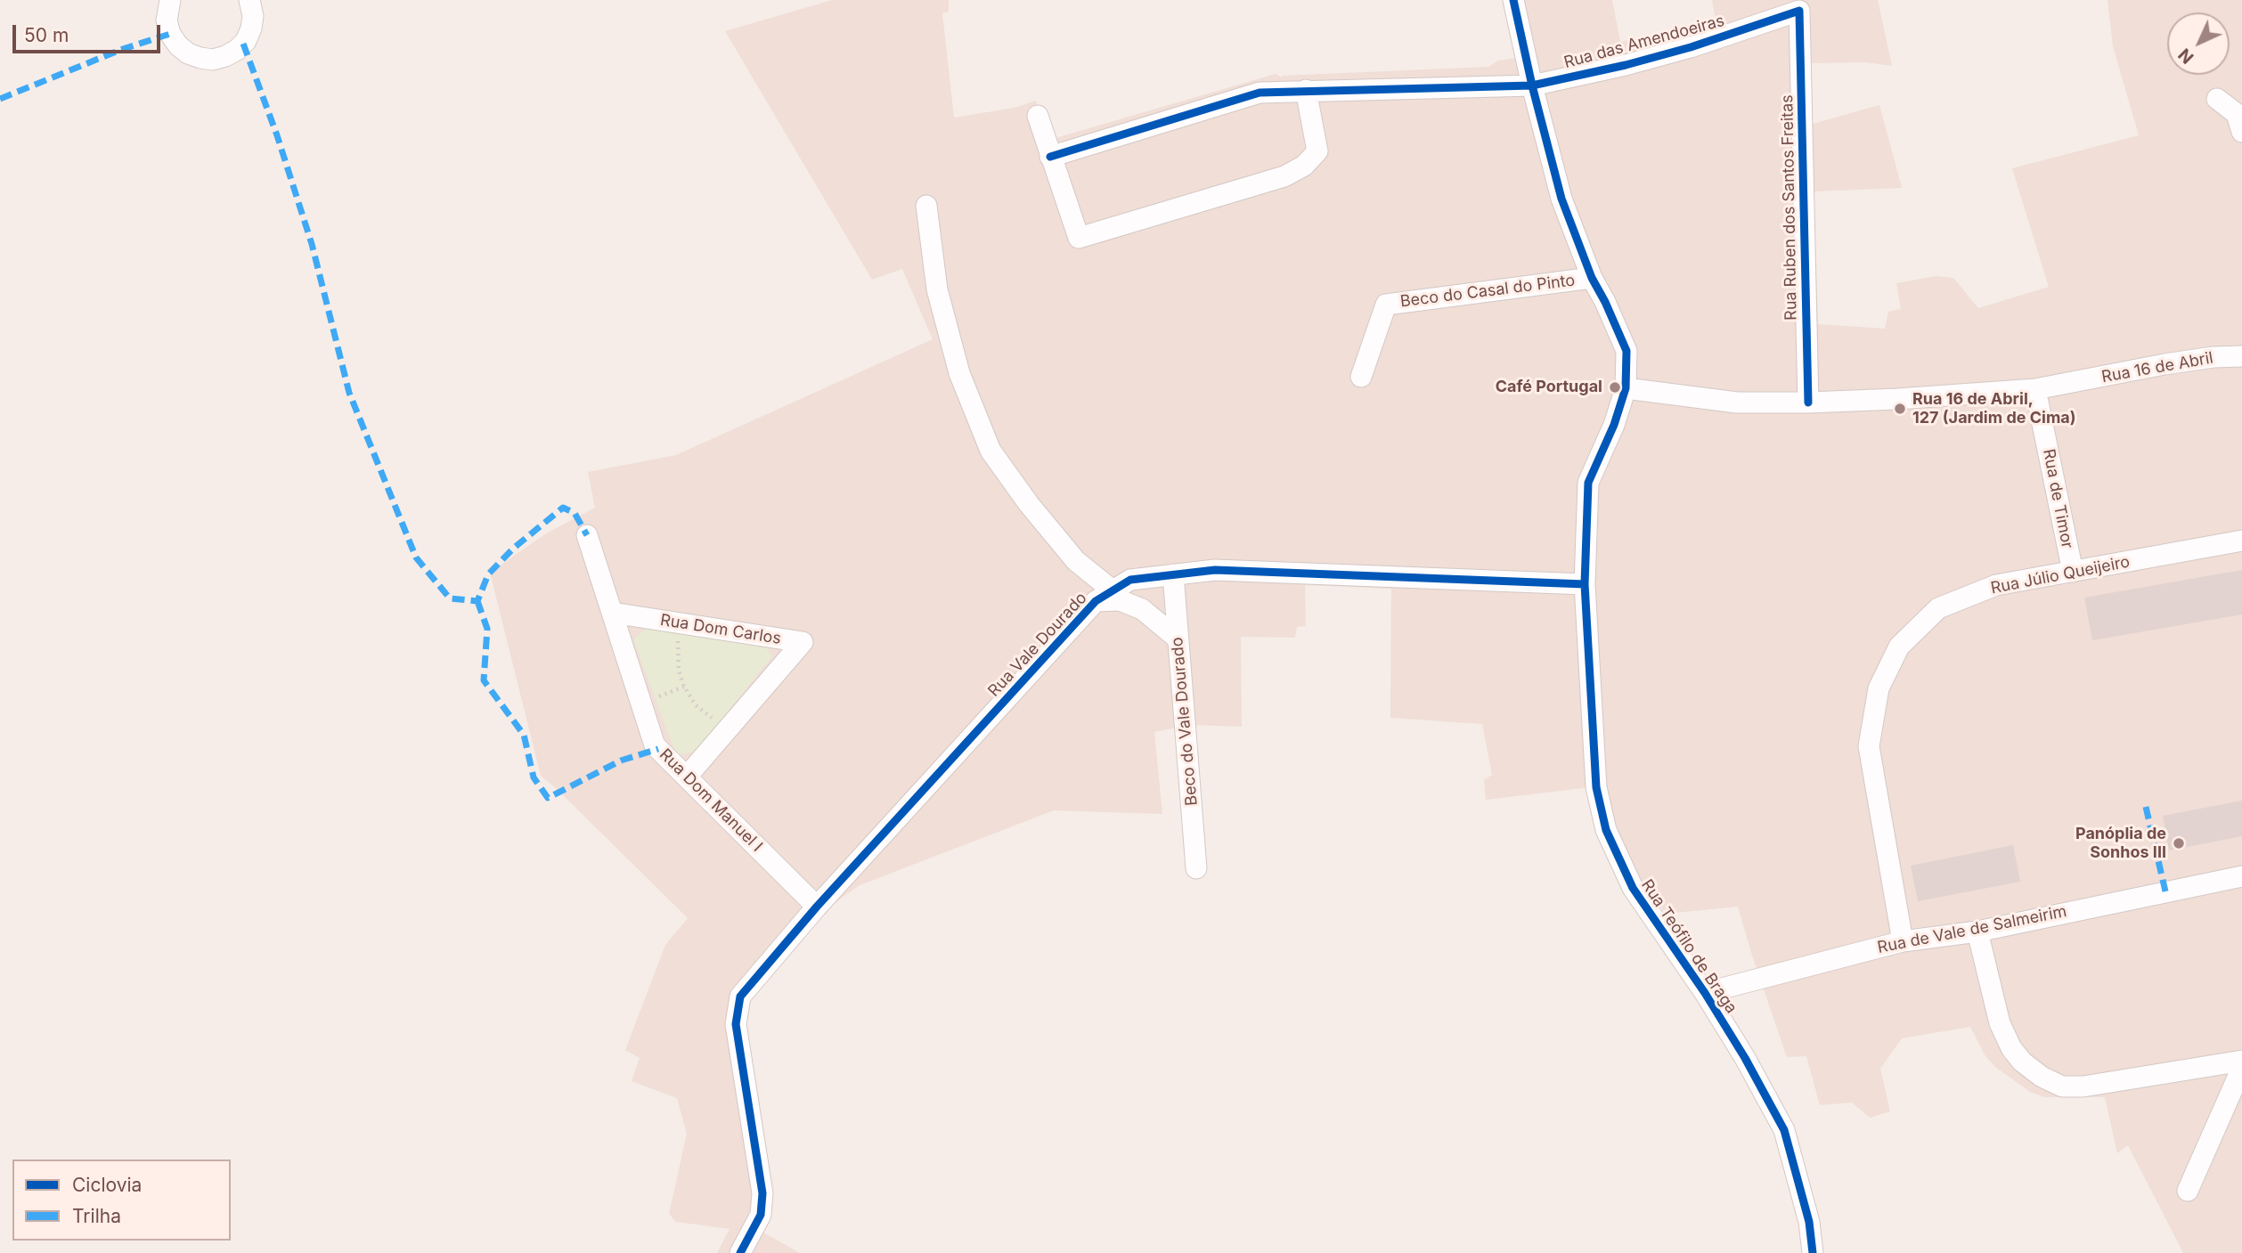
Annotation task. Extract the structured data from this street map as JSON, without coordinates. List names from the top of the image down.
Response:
{
  "streets": {
    "street": [
      "Rua das Amendoeiras",
      "Rua Ruben dos Santos Freitas",
      "Beco do Casal do Pinto",
      "Rua 16 de Abril",
      "Rua de Timor",
      "Rua Júlio Queijeiro",
      "Rua Dom Carlos",
      "Rua Vale Dourado",
      "Beco do Vale Dourado",
      "Rua Dom Manuel I",
      "Rua de Vale de Salmeirim",
      "Rua Teófilo de Braga"
    ]
  },
  "crossings": [
    ["Rua das Amendoeiras", "Rua Ruben dos Santos Freitas"],
    ["Rua das Amendoeiras", "Rua Teófilo de Braga"],
    ["Rua Ruben dos Santos Freitas", "Rua 16 de Abril"],
    ["Beco do Casal do Pinto", "Rua Teófilo de Braga"],
    ["Rua 16 de Abril", "Rua de Timor"],
    ["Rua 16 de Abril", "Rua Teófilo de Braga"],
    ["Rua de Timor", "Rua Júlio Queijeiro"],
    ["Rua Júlio Queijeiro", "Rua de Vale de Salmeirim"],
    ["Rua Dom Carlos", "Rua Dom Manuel I"],
    ["Rua Vale Dourado", "Beco do Vale Dourado"],
    ["Rua Vale Dourado", "Rua Dom Manuel I"],
    ["Rua Vale Dourado", "Rua Teófilo de Braga"],
    ["Rua de Vale de Salmeirim", "Rua Teófilo de Braga"]
  ],
  "places": ["Café Portugal", "Rua 16 de Abril, 127 (Jardim de Cima)", "Panóplia de Sonhos III"],
  "legend": ["Ciclovia", "Trilha"],
  "scale_bar": "50 m",
  "north": "bottom left"
}
